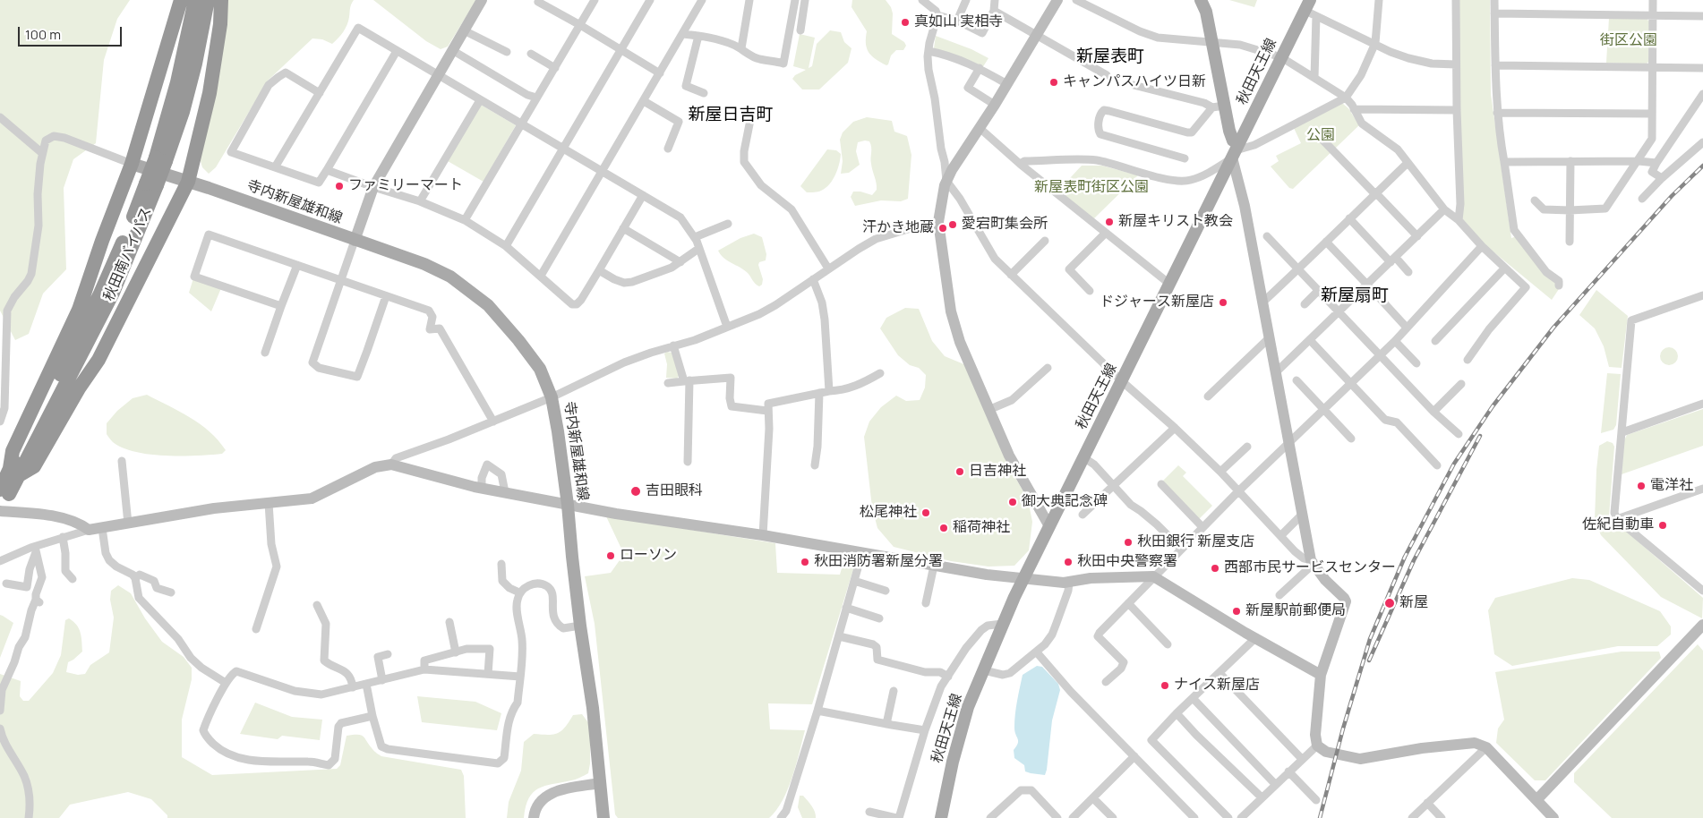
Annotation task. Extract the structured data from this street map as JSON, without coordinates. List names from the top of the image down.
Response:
{
  "streets": {
    "highway": ["秋田南バイパス"],
    "main road": ["秋田天王線", "寺内新屋雄和線"]
  },
  "districts": ["新屋表町", "新屋日吉町", "新屋扇町"],
  "parks": ["街区公園", "公園", "新屋表町街区公園"],
  "places": [
    "真如山 実相寺",
    "キャンパスハイツ日新",
    "ファミリーマート",
    "新屋キリスト教会",
    "愛宕町集会所",
    "汗かき地蔵",
    "ドジャース新屋店",
    "日吉神社",
    "電洋社",
    "吉田眼科",
    "御大典記念碑",
    "松尾神社",
    "佐紀自動車",
    "稲荷神社",
    "秋田銀行 新屋支店",
    "ローソン",
    "秋田消防署新屋分署",
    "秋田中央警察署",
    "西部市民サービスセンター",
    "新屋",
    "新屋駅前郵便局",
    "ナイス新屋店"
  ],
  "scale_bar": "100 m"
}
